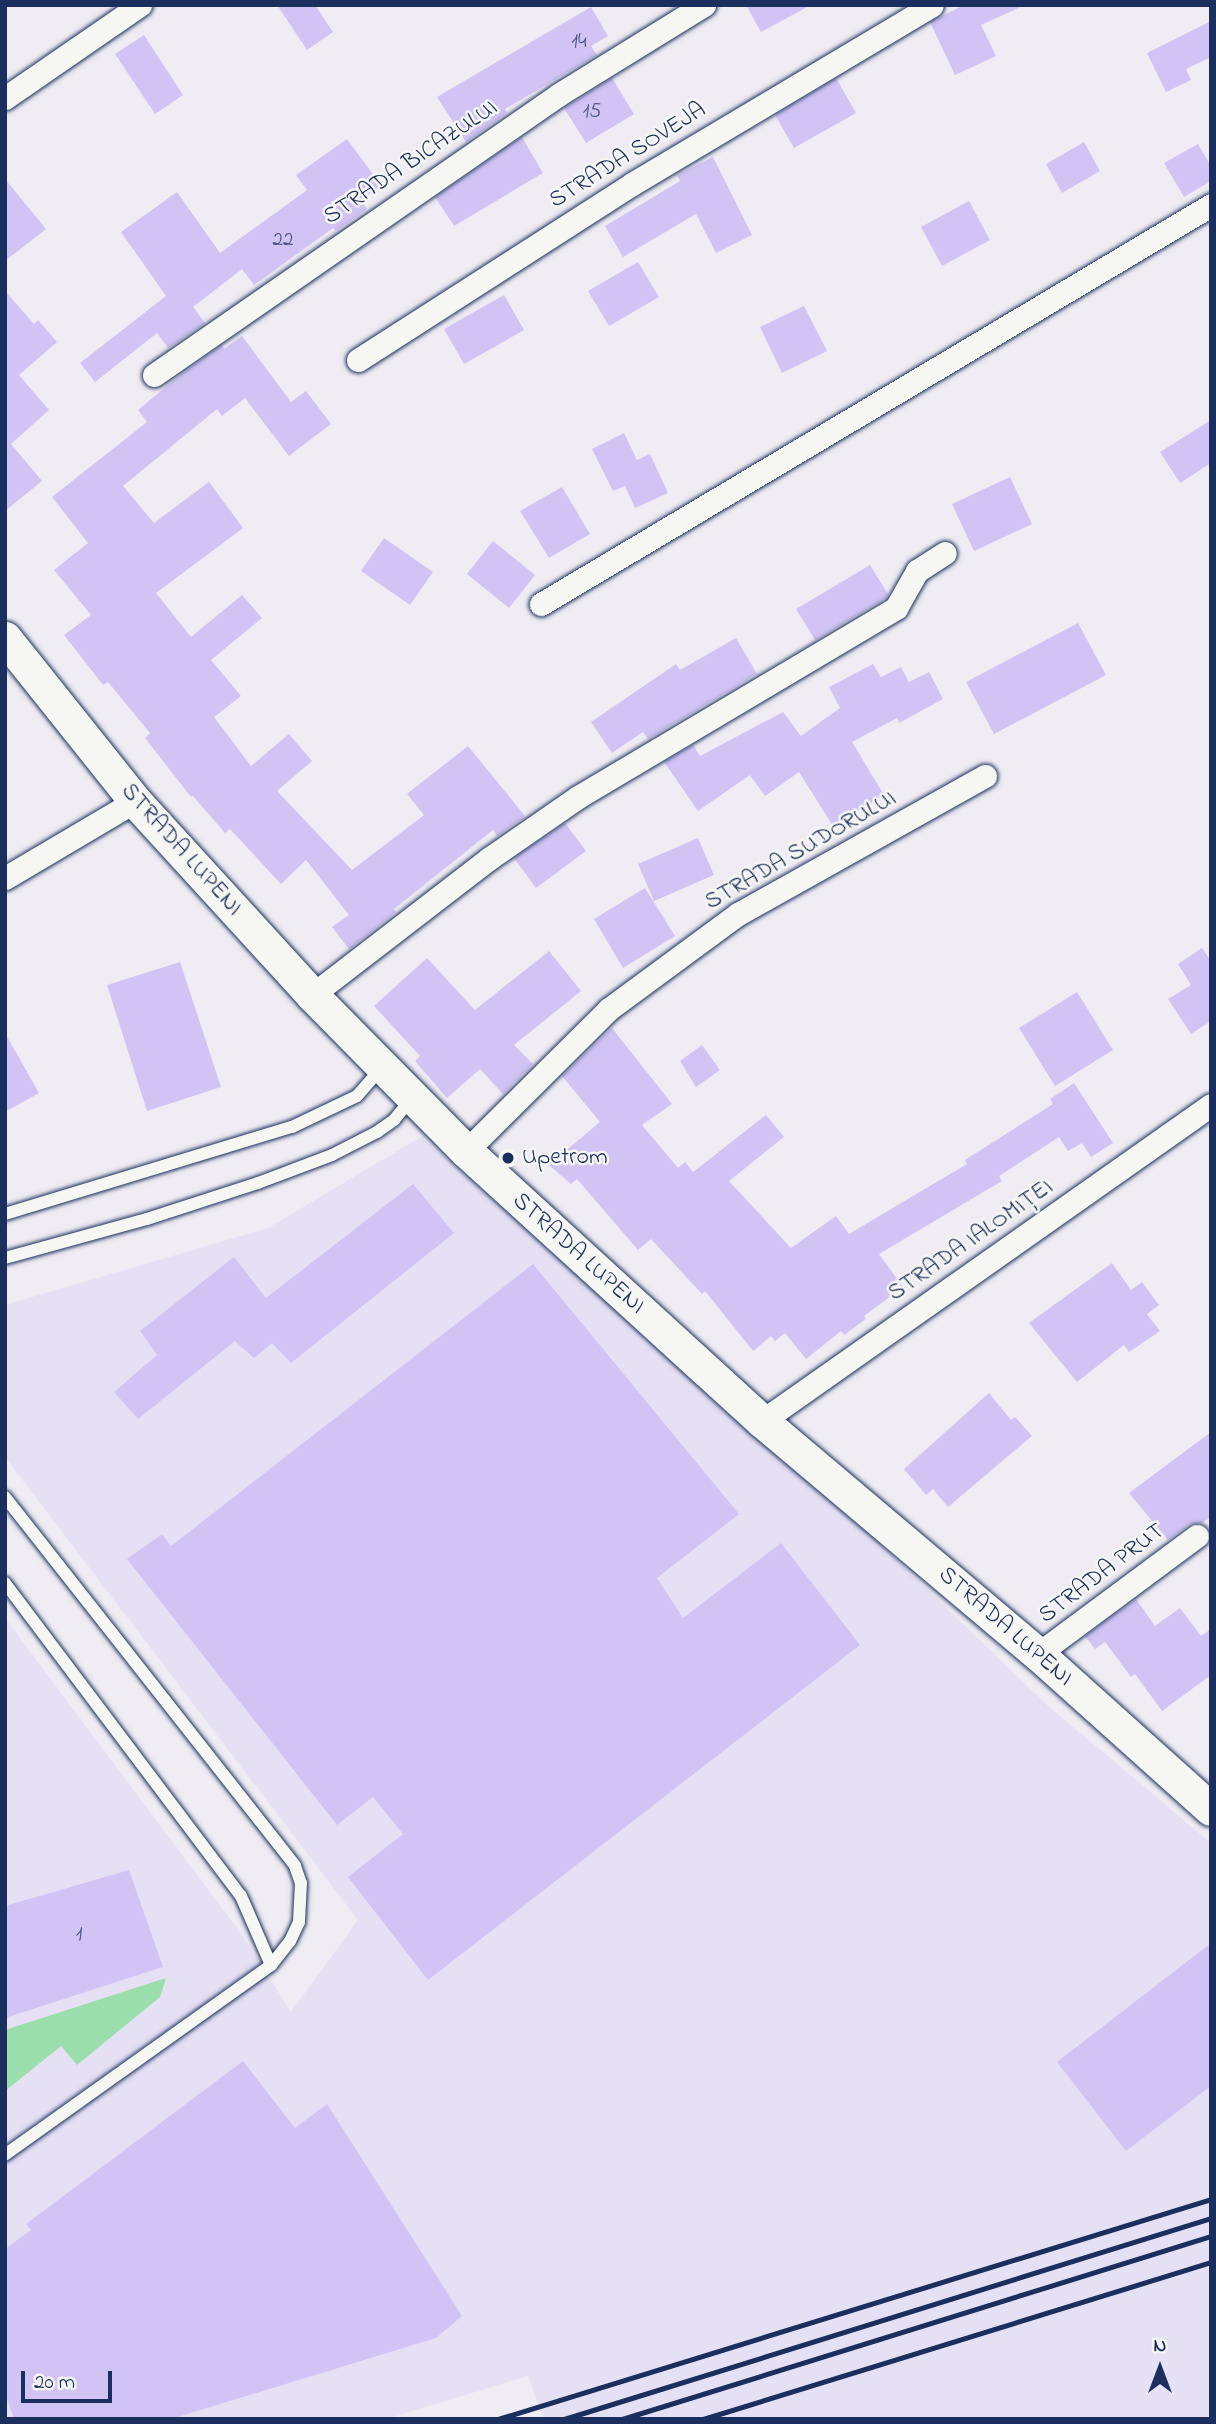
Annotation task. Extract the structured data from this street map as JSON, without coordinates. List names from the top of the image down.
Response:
{
  "streets": {
    "street": [
      "STRADA SOVEJA",
      "STRADA BICAZULUI",
      "STRADA LUPENI",
      "STRADA SUDORULUI",
      "STRADA IALOMIȚEI",
      "STRADA PRUT"
    ]
  },
  "crossings": [
    ["STRADA LUPENI", "STRADA SUDORULUI"],
    ["STRADA LUPENI", "STRADA IALOMIȚEI"],
    ["STRADA LUPENI", "STRADA PRUT"]
  ],
  "places": ["Upetrom"],
  "house_numbers": [
    "14",
    "15",
    "22",
    "1"
  ],
  "scale_bar": "20 m",
  "north": "top"
}
